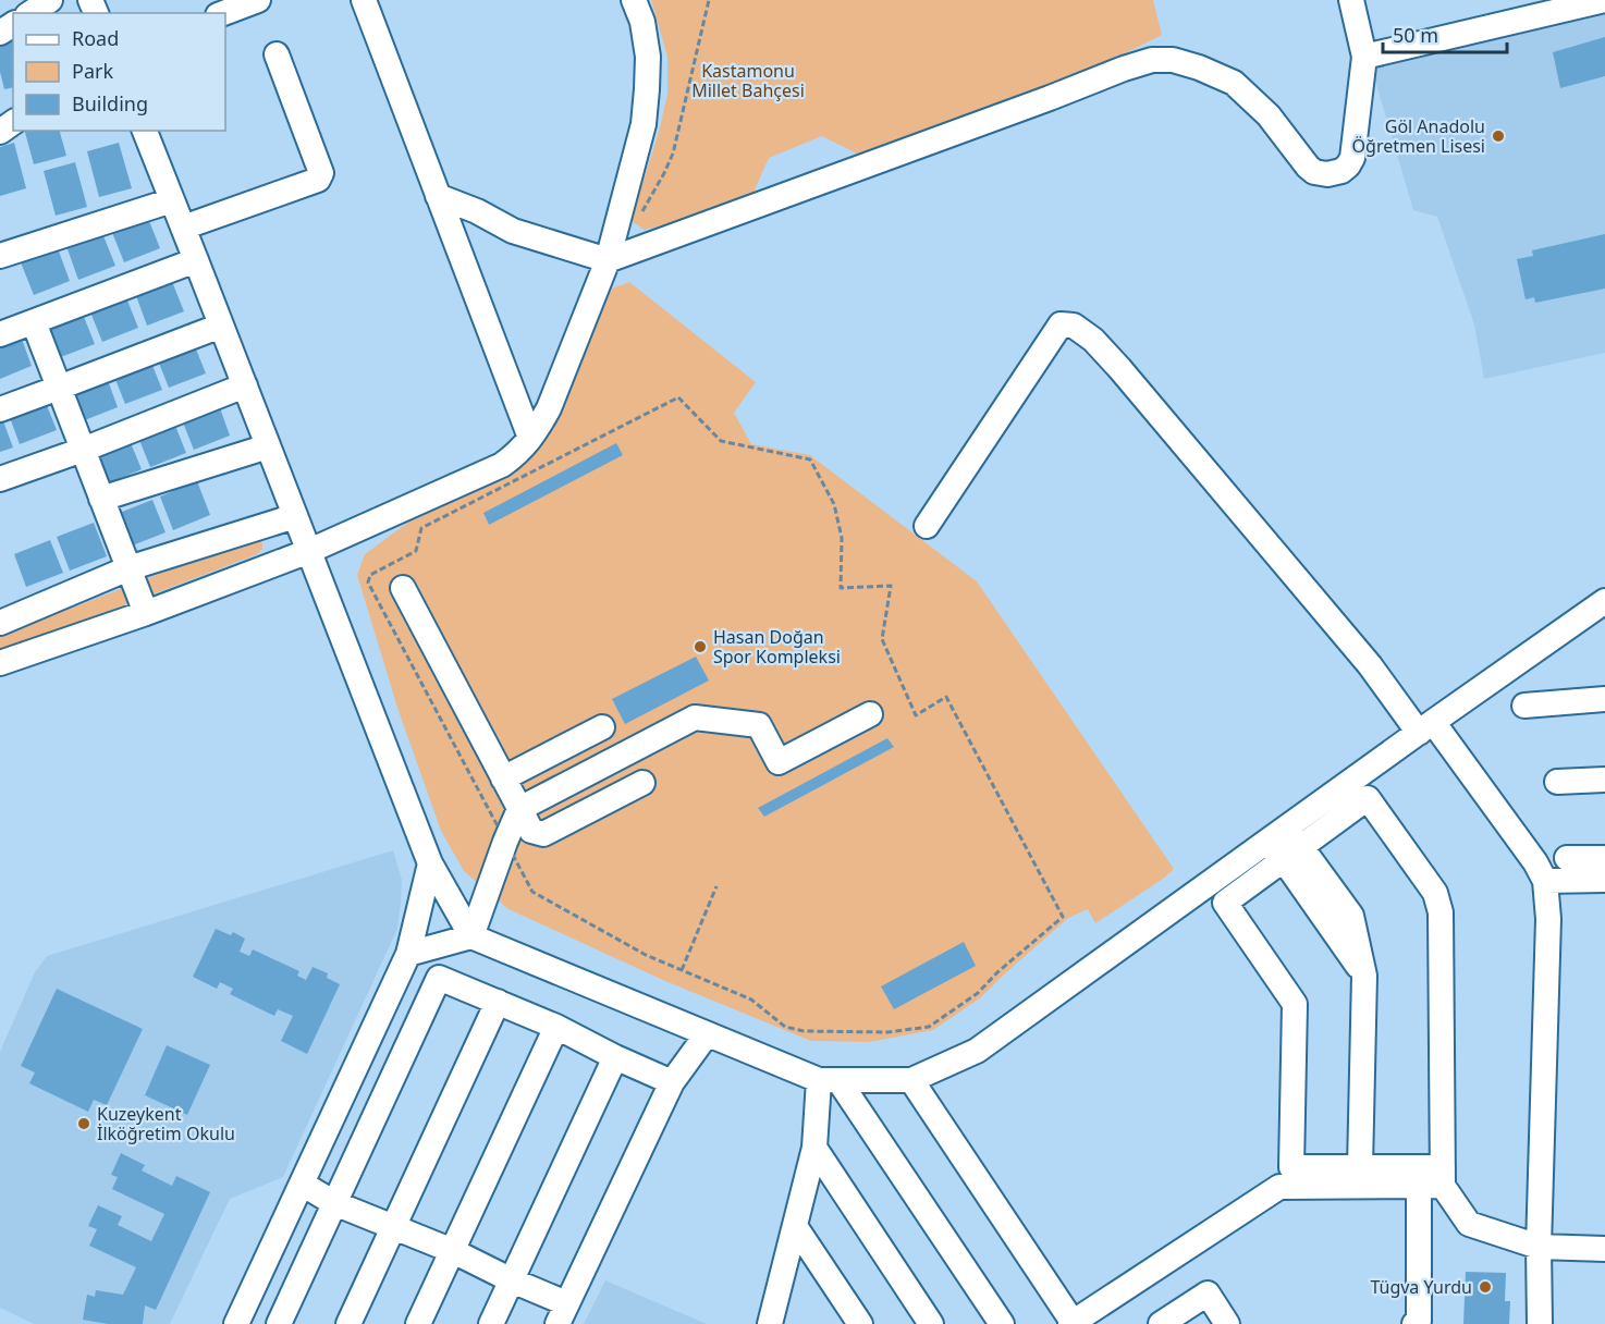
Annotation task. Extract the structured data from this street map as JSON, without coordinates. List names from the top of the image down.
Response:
{
  "parks": ["Kastamonu Millet Bahçesi"],
  "places": [
    "Göl Anadolu Öğretmen Lisesi",
    "Hasan Doğan Spor Kompleksi",
    "Kuzeykent İlköğretim Okulu",
    "Tügva Yurdu"
  ],
  "legend": ["Road", "Park", "Building"],
  "scale_bar": "50 m"
}
